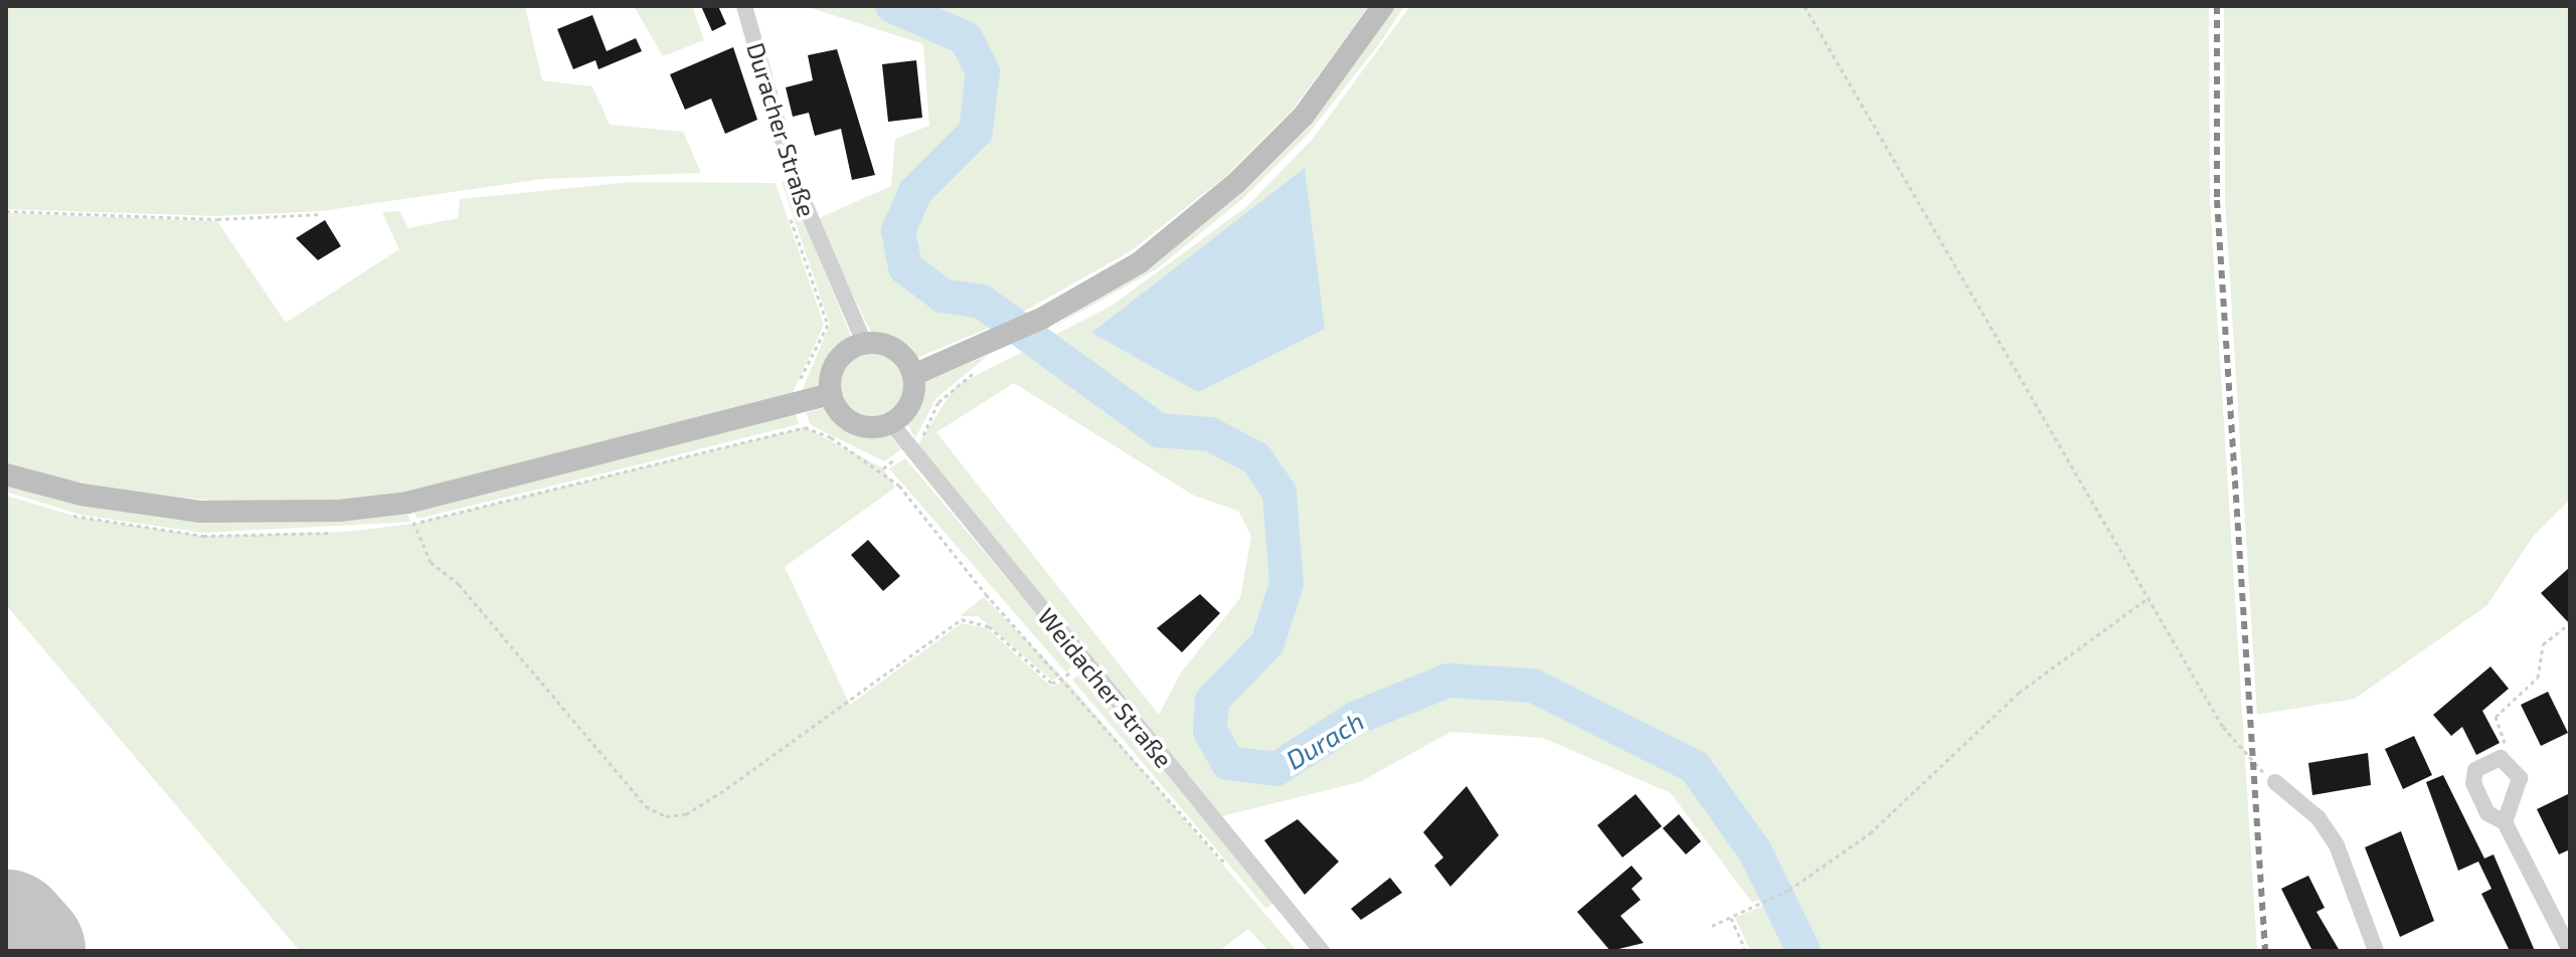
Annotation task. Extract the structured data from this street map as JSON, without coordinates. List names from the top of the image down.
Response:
{
  "streets": {
    "street": ["Duracher Straße", "Weidacher Straße"]
  },
  "crossings": [
    ["Duracher Straße", "Weidacher Straße"]
  ],
  "water": ["Durach"]
}
